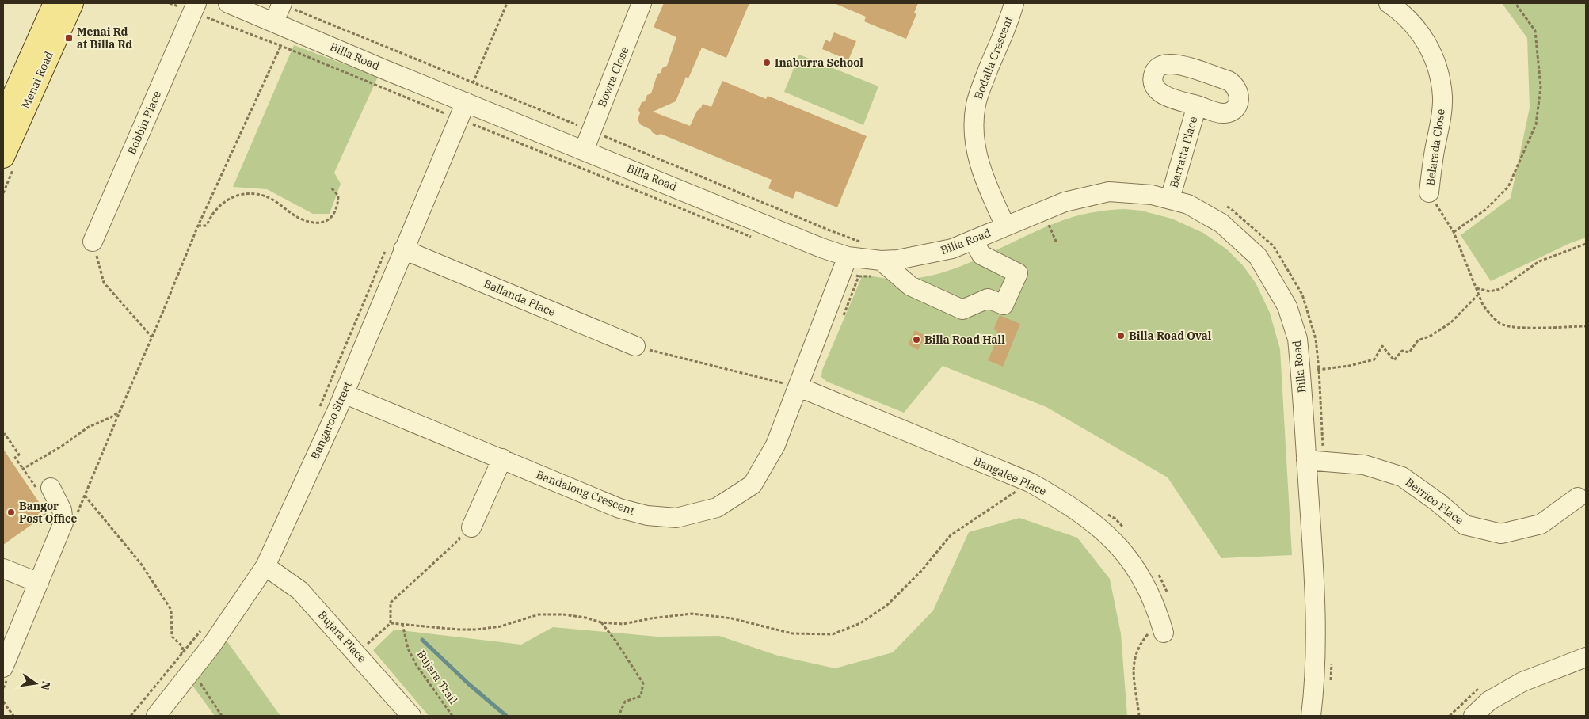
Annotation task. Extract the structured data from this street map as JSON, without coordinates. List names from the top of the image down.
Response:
{
  "streets": {
    "main road": ["Menai Road"],
    "street": [
      "Billa Road",
      "Bodalla Crescent",
      "Bowra Close",
      "Bobbin Place",
      "Belarada Close",
      "Barratta Place",
      "Ballanda Place",
      "Bangaroo Street",
      "Bangalee Place",
      "Bandalong Crescent",
      "Berrico Place",
      "Bujara Place"
    ],
    "path": ["Bujara Trail"]
  },
  "crossings": [
    ["Billa Road", "Bodalla Crescent"],
    ["Billa Road", "Bowra Close"],
    ["Billa Road", "Barratta Place"],
    ["Billa Road", "Bangaroo Street"],
    ["Billa Road", "Bandalong Crescent"],
    ["Billa Road", "Berrico Place"],
    ["Ballanda Place", "Bangaroo Street"],
    ["Bangaroo Street", "Bandalong Crescent"],
    ["Bangaroo Street", "Bujara Place"],
    ["Bangalee Place", "Bandalong Crescent"]
  ],
  "places": {
    "transit": ["Menai Rd at Billa Rd"],
    "other": [
      "Inaburra School",
      "Billa Road Oval",
      "Billa Road Hall",
      "Bangor Post Office"
    ]
  },
  "north": "right"
}
